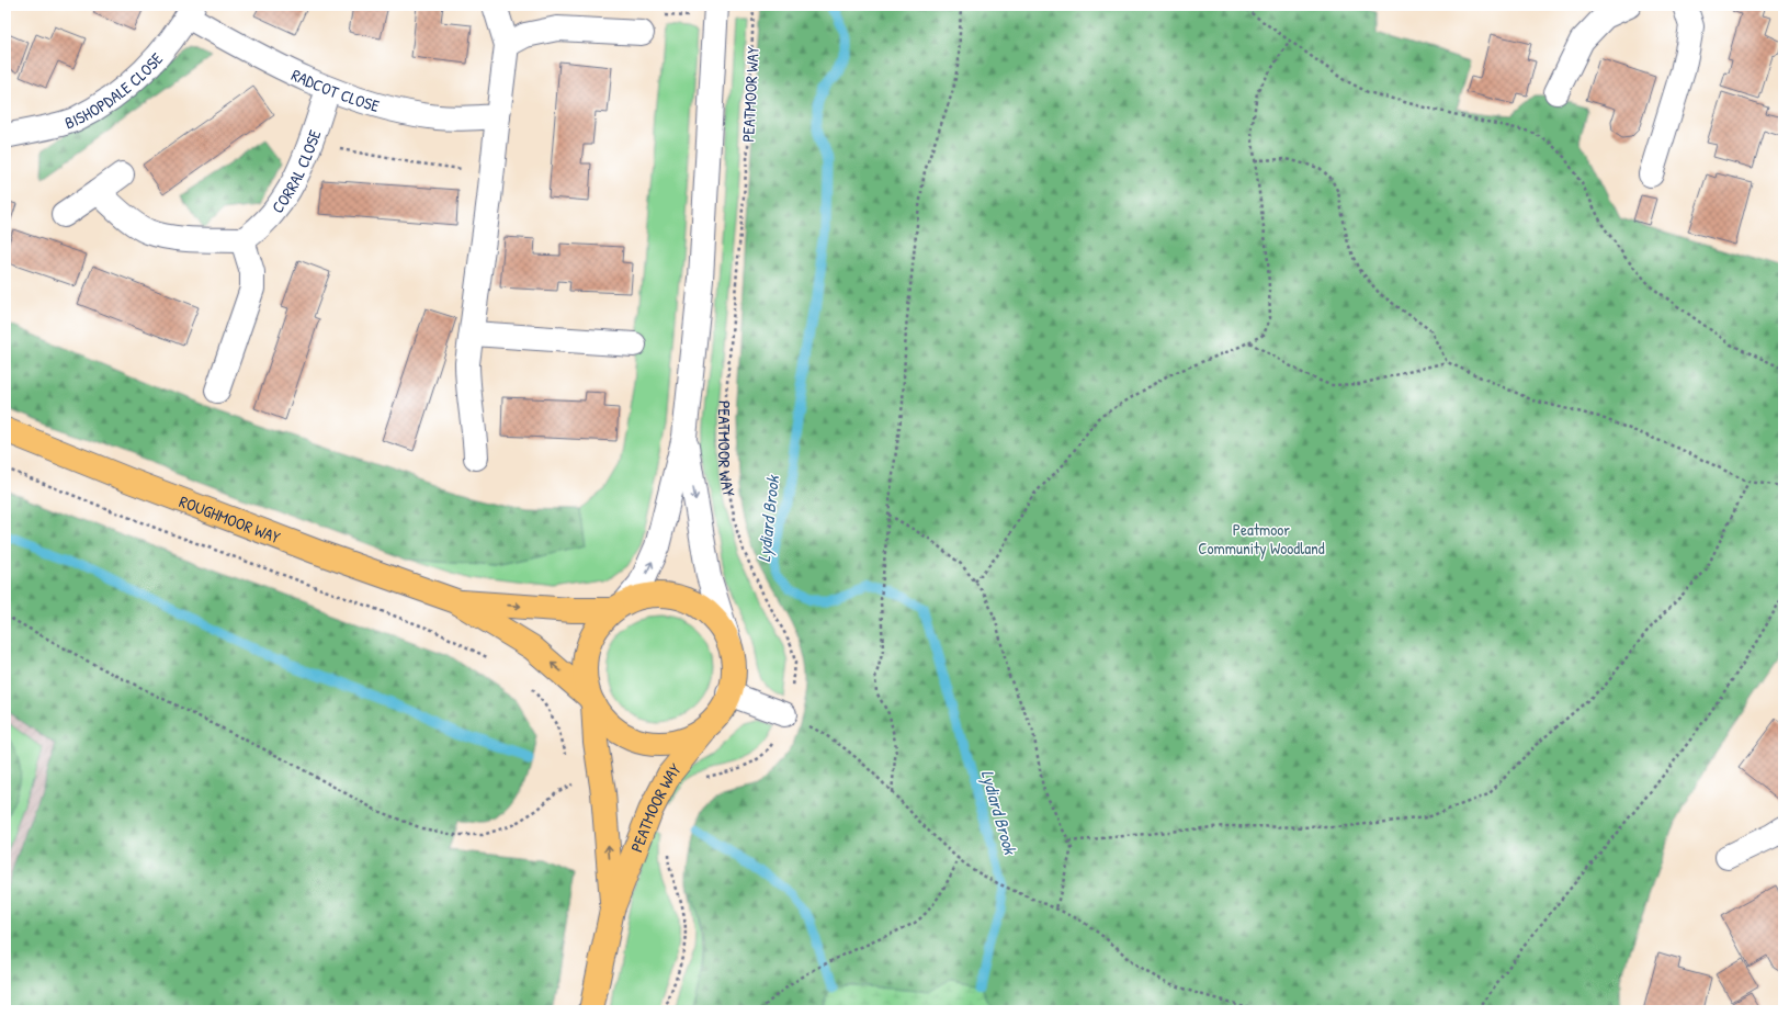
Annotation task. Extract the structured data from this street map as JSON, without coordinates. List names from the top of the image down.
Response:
{
  "streets": {
    "main road": ["PEATMOOR WAY", "ROUGHMOOR WAY"],
    "street": ["BISHOPDALE CLOSE", "RADCOT CLOSE", "CORRAL CLOSE"]
  },
  "crossings": [
    ["BISHOPDALE CLOSE", "RADCOT CLOSE"],
    ["RADCOT CLOSE", "CORRAL CLOSE"],
    ["PEATMOOR WAY", "ROUGHMOOR WAY"]
  ],
  "water": ["Lydiard Brook"],
  "parks": ["Peatmoor Community Woodland"]
}
